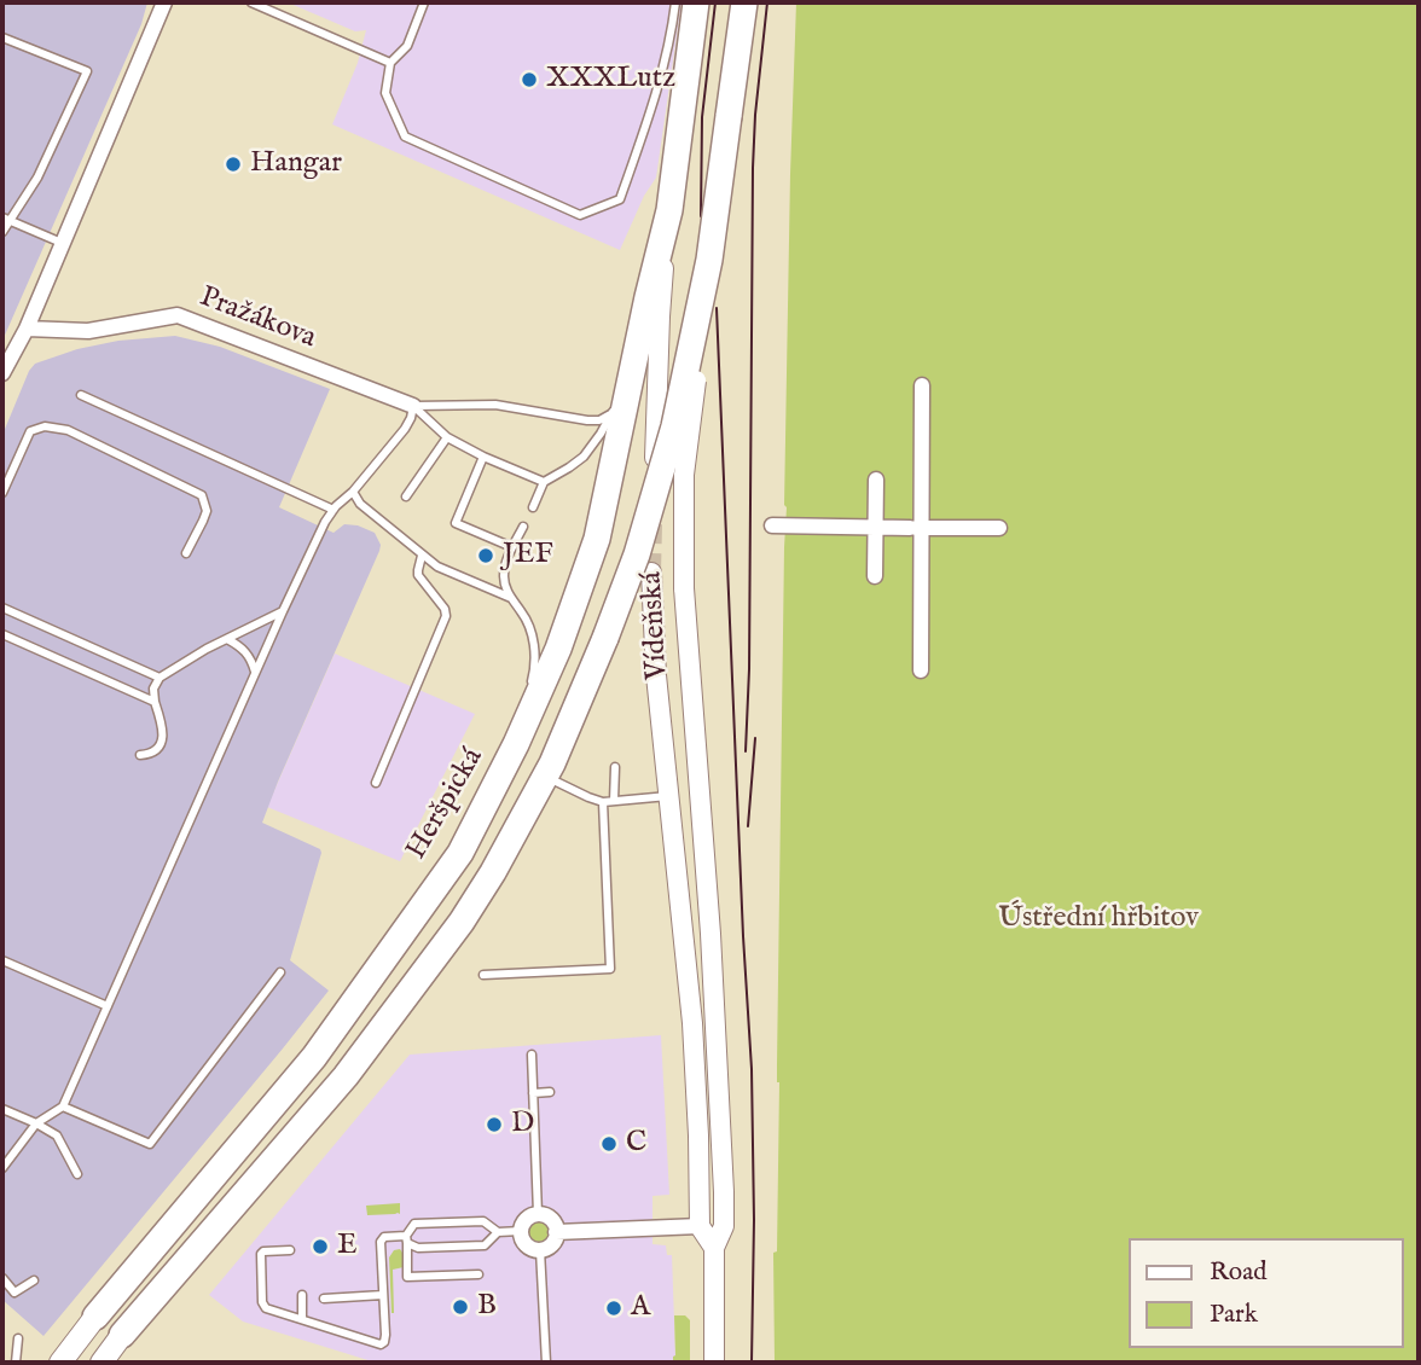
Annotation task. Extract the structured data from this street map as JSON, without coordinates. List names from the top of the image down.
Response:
{
  "streets": {
    "highway": ["Vídeňská", "Heršpická"],
    "street": ["Pražákova"]
  },
  "parks": ["Ústřední hřbitov"],
  "places": [
    "XXXLutz",
    "Hangar",
    "JEF",
    "D",
    "C",
    "E",
    "B",
    "A"
  ],
  "legend": ["Road", "Park"]
}
